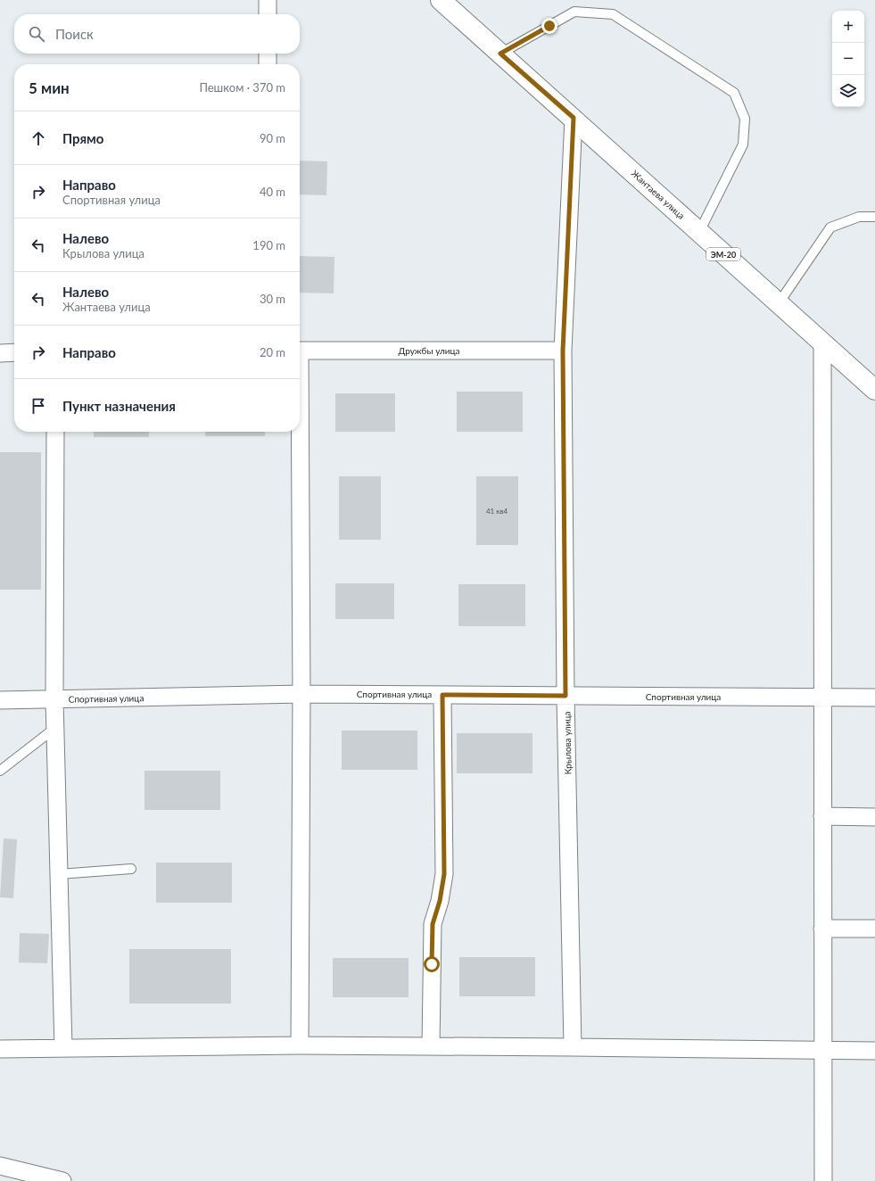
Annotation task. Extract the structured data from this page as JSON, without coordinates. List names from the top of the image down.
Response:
{
  "streets": {
    "main road": ["Жантаева улица", "ЭМ-20"],
    "street": ["Дружбы улица", "Спортивная улица", "Крылова улица"]
  },
  "crossings": [
    ["Жантаева улица", "Крылова улица"],
    ["Дружбы улица", "Крылова улица"],
    ["Спортивная улица", "Крылова улица"]
  ],
  "house_numbers": ["41 кв4"],
  "page": {
    "map_buttons": ["+", "−"],
    "search": "Поиск",
    "heading": ["5 мин", "Пешком · 370 m"],
    "list": [
      ["Прямо", "90 m"],
      ["Направо", "Спортивная улица", "40 m"],
      ["Налево", "Крылова улица", "190 m"],
      ["Налево", "Жантаева улица", "30 m"],
      ["Направо", "20 m"],
      "Пункт назначения"
    ]
  }
}
